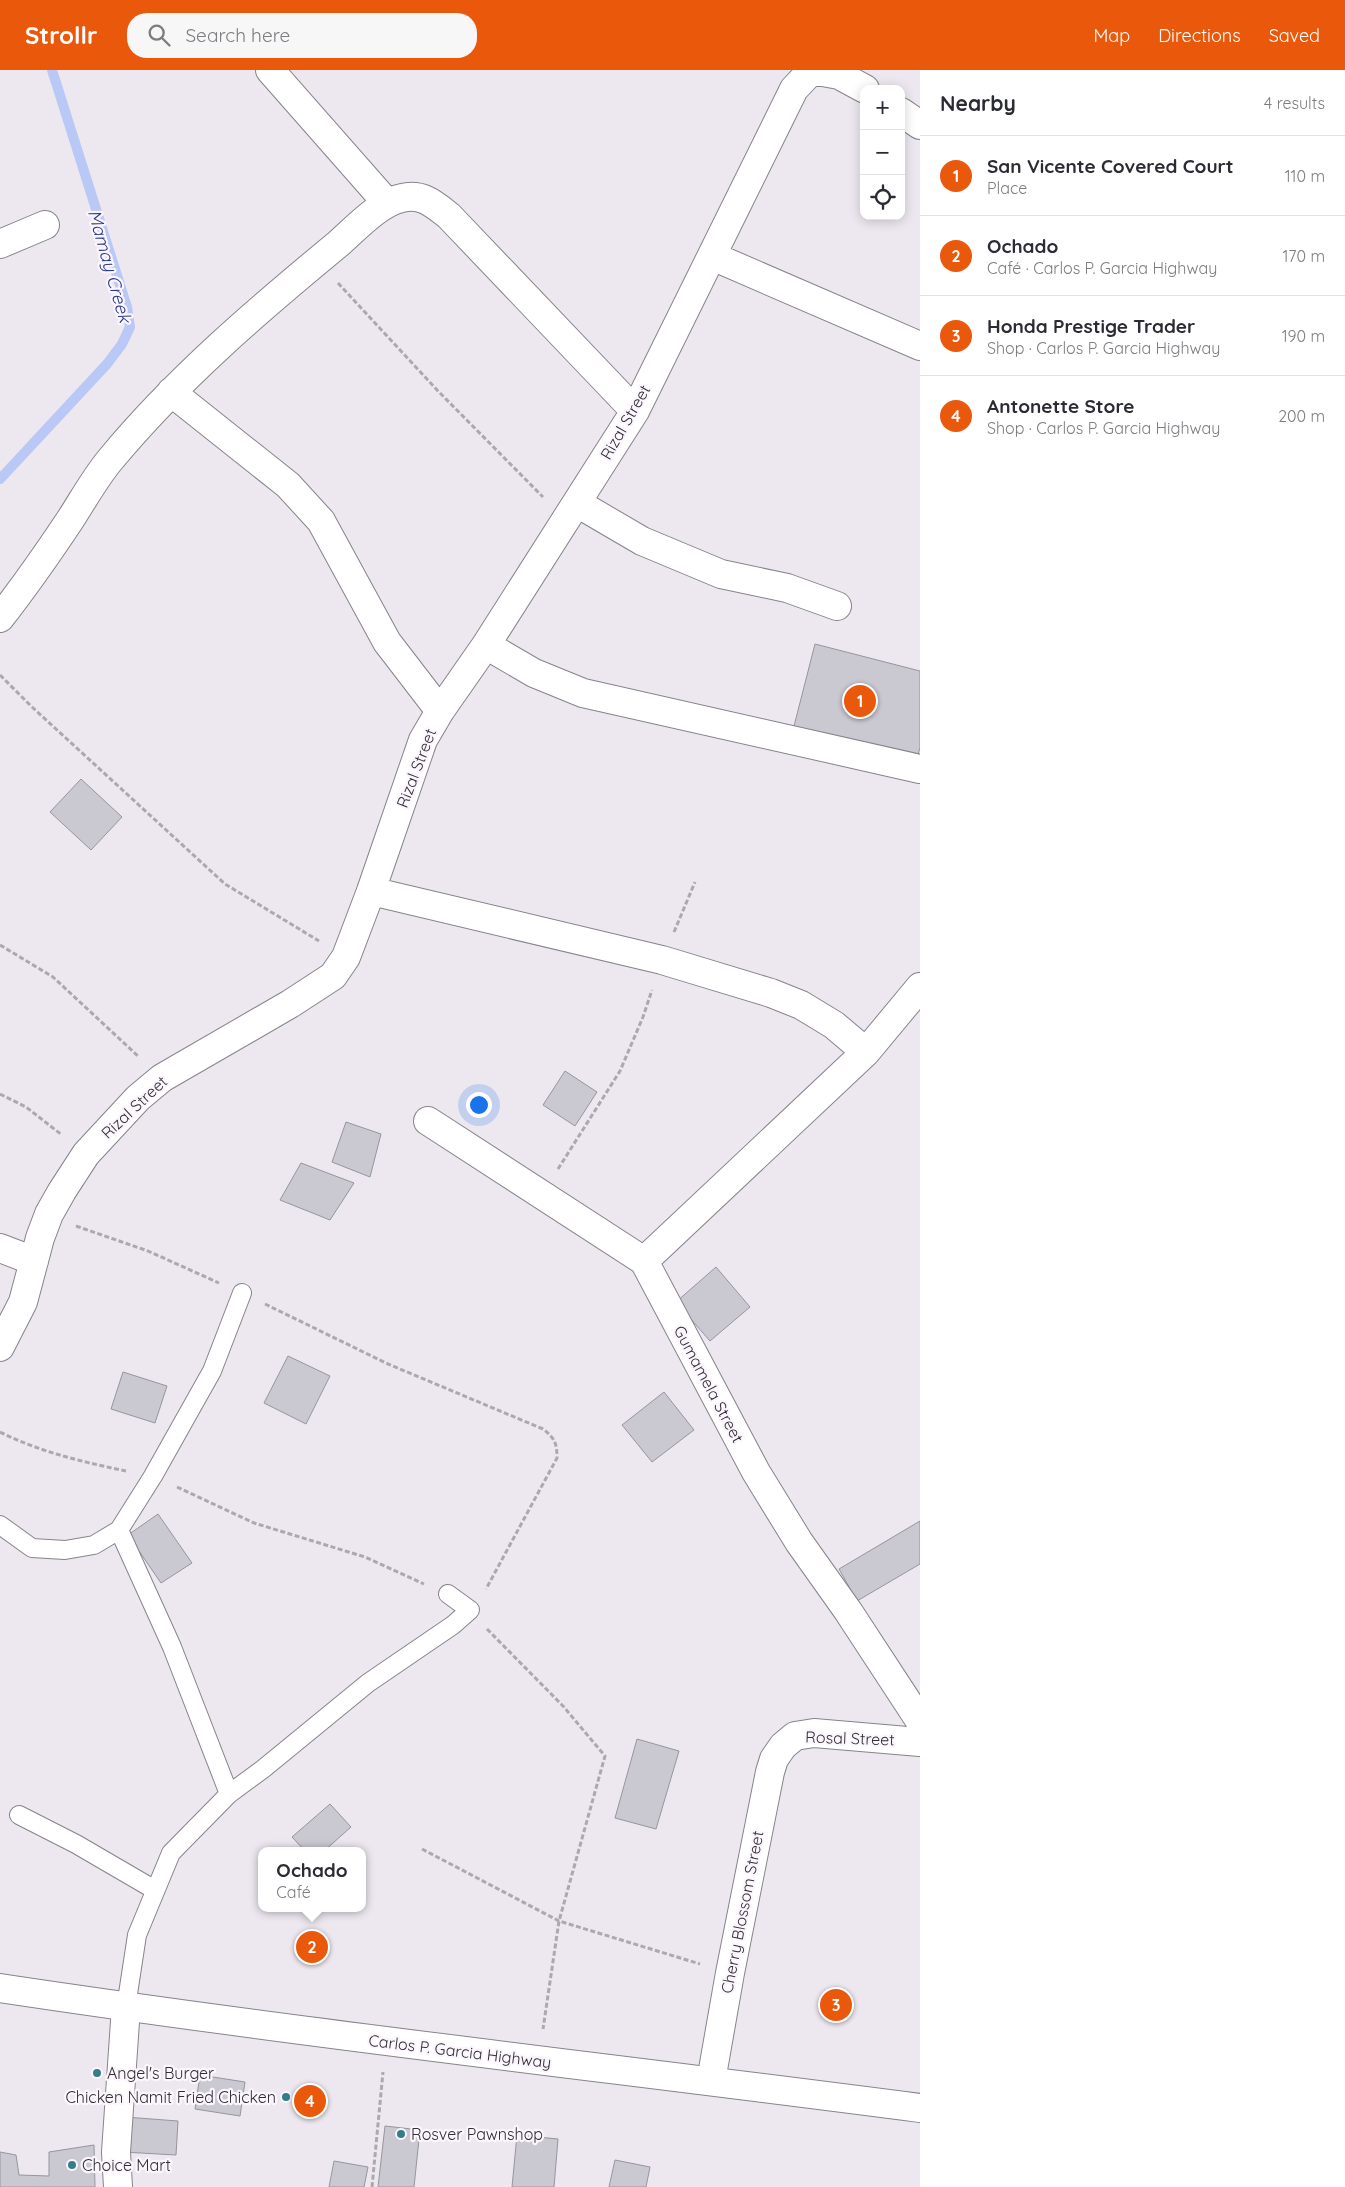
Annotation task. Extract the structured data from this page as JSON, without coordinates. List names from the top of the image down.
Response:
{
  "streets": {
    "main road": [
      "Rizal Street",
      "Gumamela Street",
      "Rosal Street",
      "Cherry Blossom Street",
      "Carlos P. Garcia Highway"
    ]
  },
  "crossings": [
    ["Rosal Street", "Cherry Blossom Street"],
    ["Cherry Blossom Street", "Carlos P. Garcia Highway"]
  ],
  "water": ["Mamay Creek"],
  "places": [
    "Angel's Burger",
    "Chicken Namit Fried Chicken",
    "Rosver Pawnshop",
    "Choice Mart"
  ],
  "page": {
    "header": "Strollr",
    "search": "Search here",
    "nav": ["Map", "Directions", "Saved"],
    "heading": ["Nearby", "4 results"],
    "map_buttons": ["+", "−"],
    "list": [
      {
        "mark": "1",
        "name": "San Vicente Covered Court",
        "note": "Place",
        "value": "110 m"
      },
      {
        "mark": "2",
        "name": "Ochado",
        "note": "Café · Carlos P. Garcia Highway",
        "value": "170 m"
      },
      {
        "mark": "3",
        "name": "Honda Prestige Trader",
        "note": "Shop · Carlos P. Garcia Highway",
        "value": "190 m"
      },
      {
        "mark": "4",
        "name": "Antonette Store",
        "note": "Shop · Carlos P. Garcia Highway",
        "value": "200 m"
      }
    ],
    "pins": [
      "1",
      "2",
      "3",
      "4"
    ],
    "popup": ["Ochado", "Café"]
  }
}
